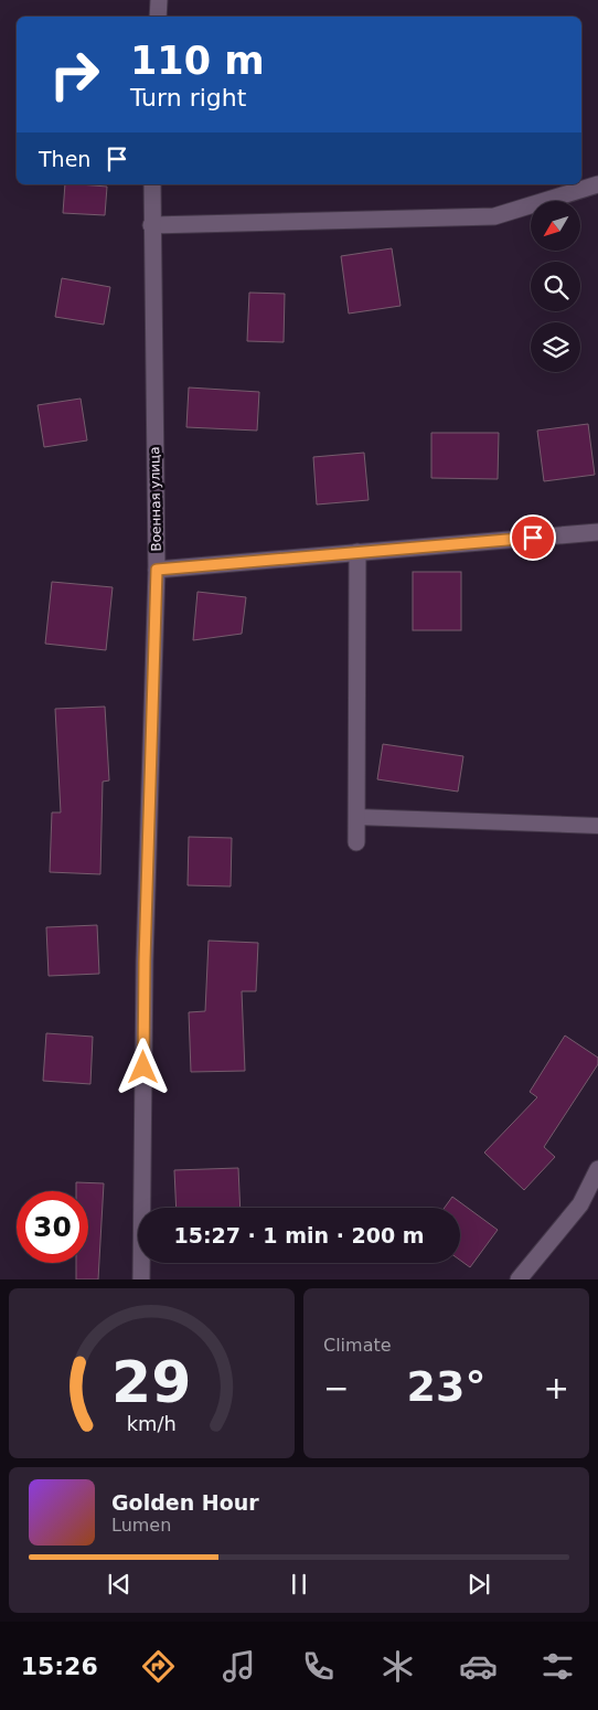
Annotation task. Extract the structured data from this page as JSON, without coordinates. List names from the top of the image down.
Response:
{
  "streets": {
    "street": ["Военная улица"]
  },
  "north": "bottom left",
  "page": {
    "turn": ["110 m", "Turn right"],
    "then": "Then",
    "limit": "30",
    "trip": "15:27 · 1 min · 200 m",
    "tile": "Climate",
    "heat": ["−", "23°", "+"],
    "song": ["Golden Hour", "Lumen"],
    "tabs": "15:26",
    "gauge": ["29", "km/h"]
  }
}
